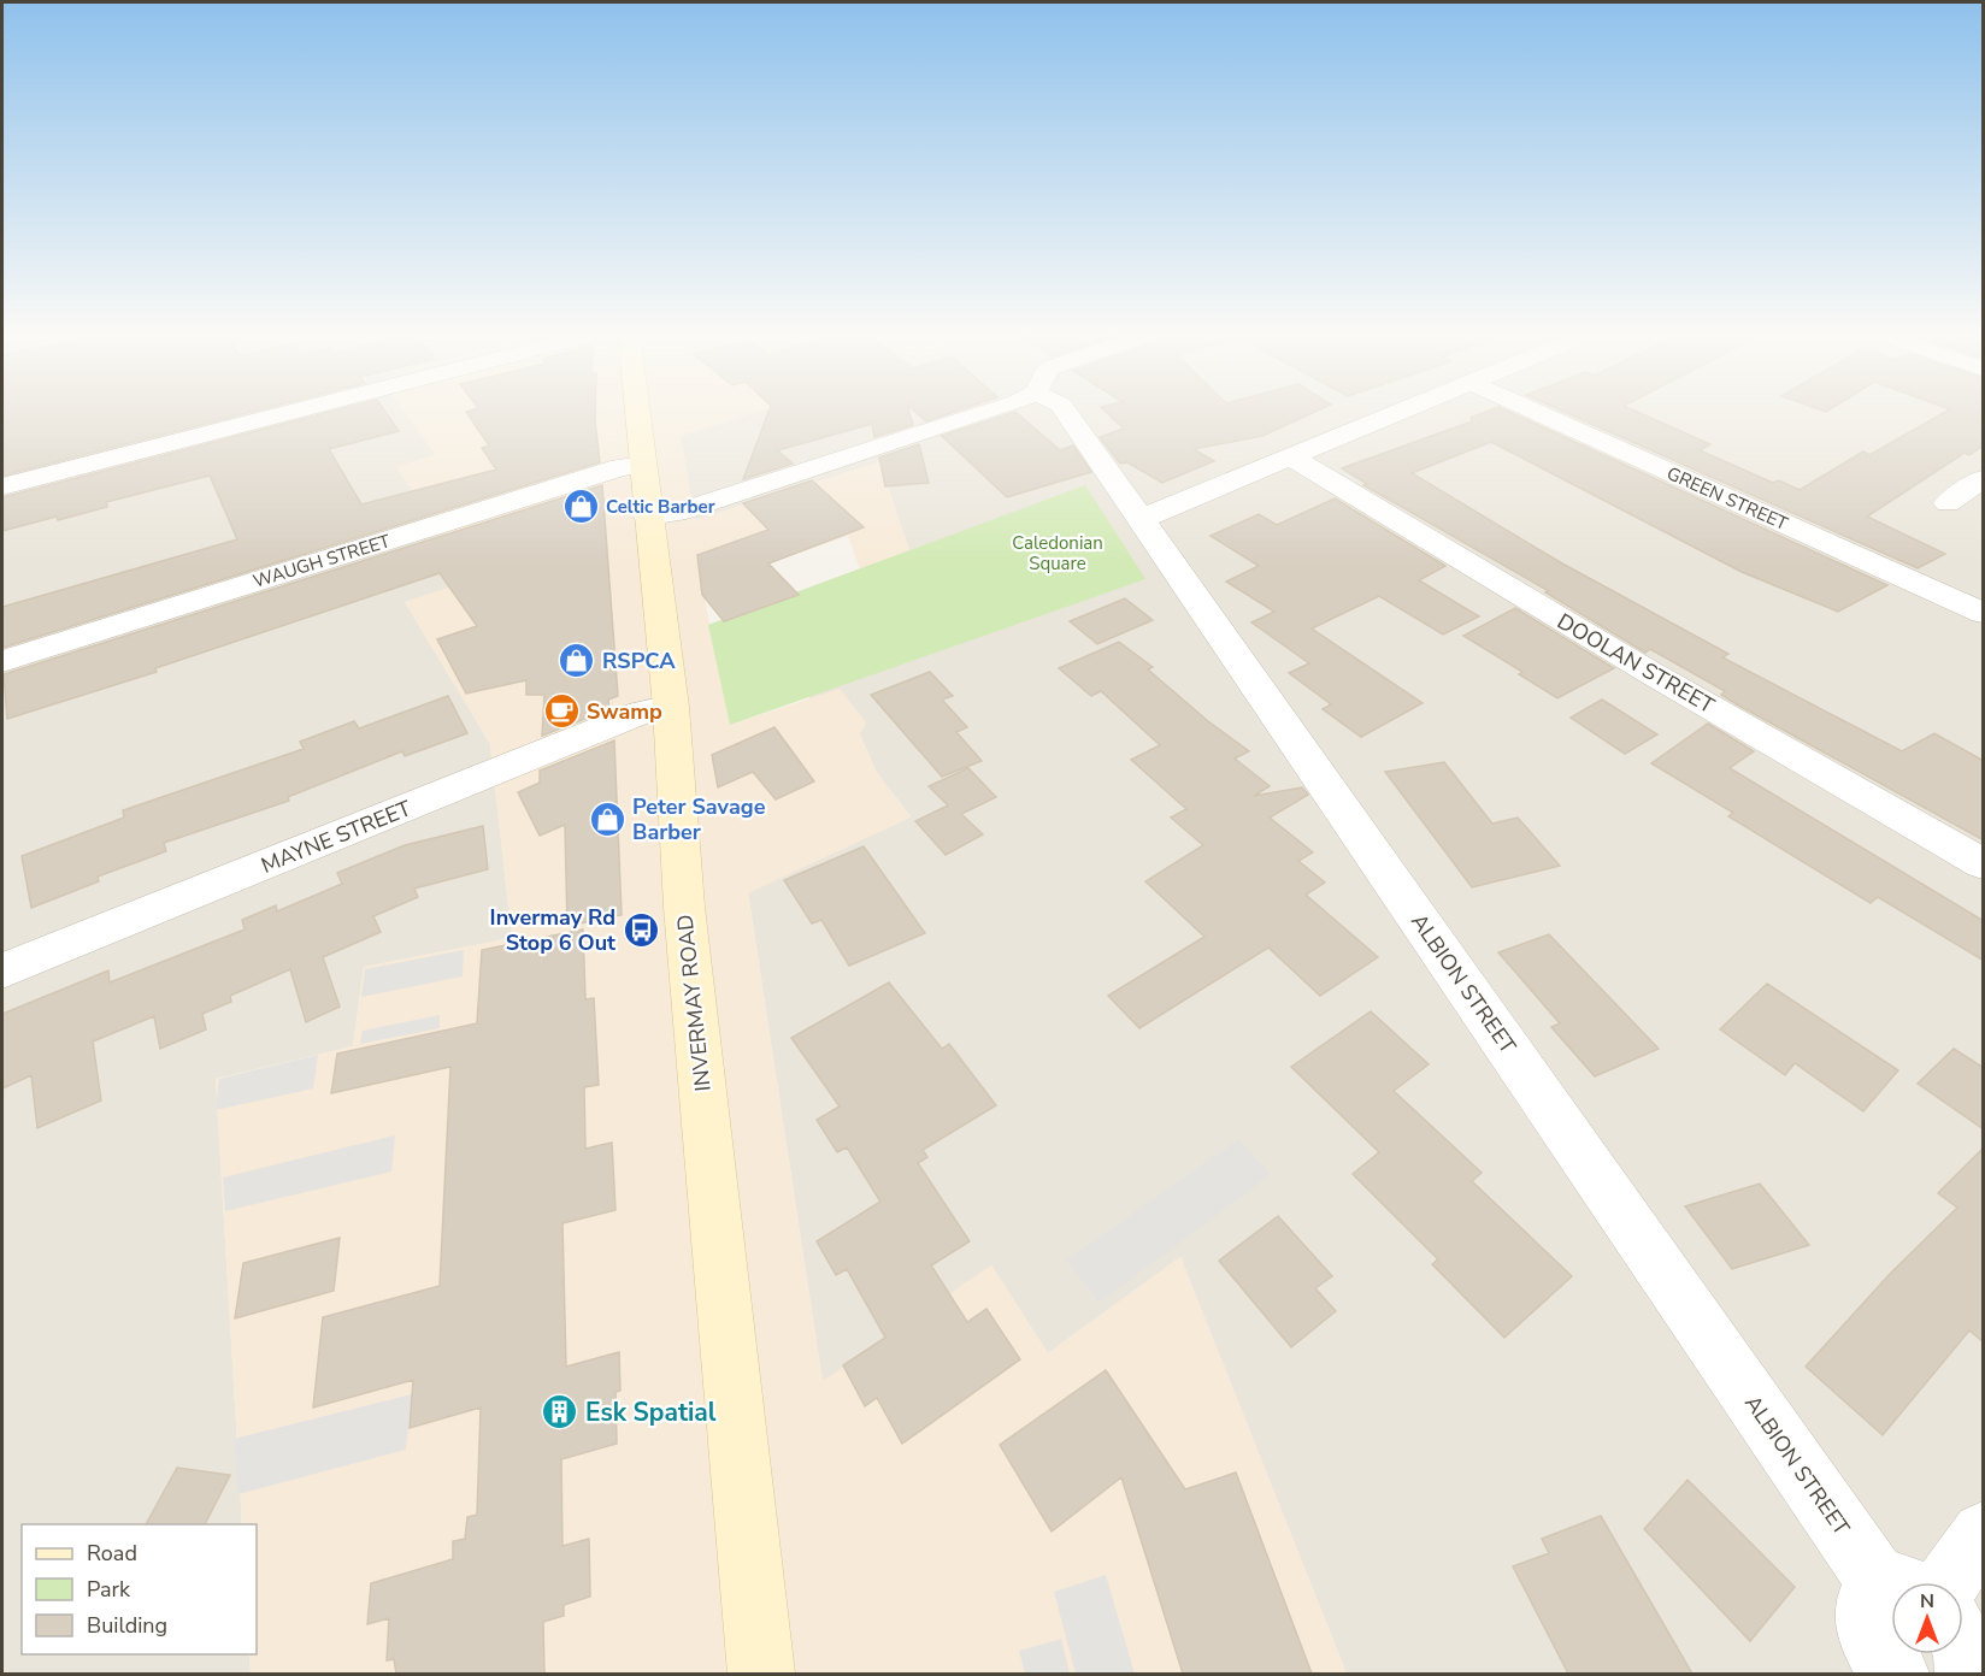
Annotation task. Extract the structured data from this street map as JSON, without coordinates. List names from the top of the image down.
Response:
{
  "streets": {
    "main road": ["INVERMAY ROAD"],
    "street": [
      "GREEN STREET",
      "WAUGH STREET",
      "DOOLAN STREET",
      "MAYNE STREET",
      "ALBION STREET"
    ]
  },
  "crossings": [
    ["WAUGH STREET", "INVERMAY ROAD"],
    ["MAYNE STREET", "INVERMAY ROAD"]
  ],
  "parks": ["Caledonian Square"],
  "places": {
    "shop": ["Celtic Barber", "RSPCA", "Peter Savage Barber"],
    "cafe": ["Swamp"],
    "bus stop": ["Invermay Rd Stop 6 Out"],
    "building": ["Esk Spatial"]
  },
  "legend": ["Road", "Park", "Building"],
  "north": "top"
}
